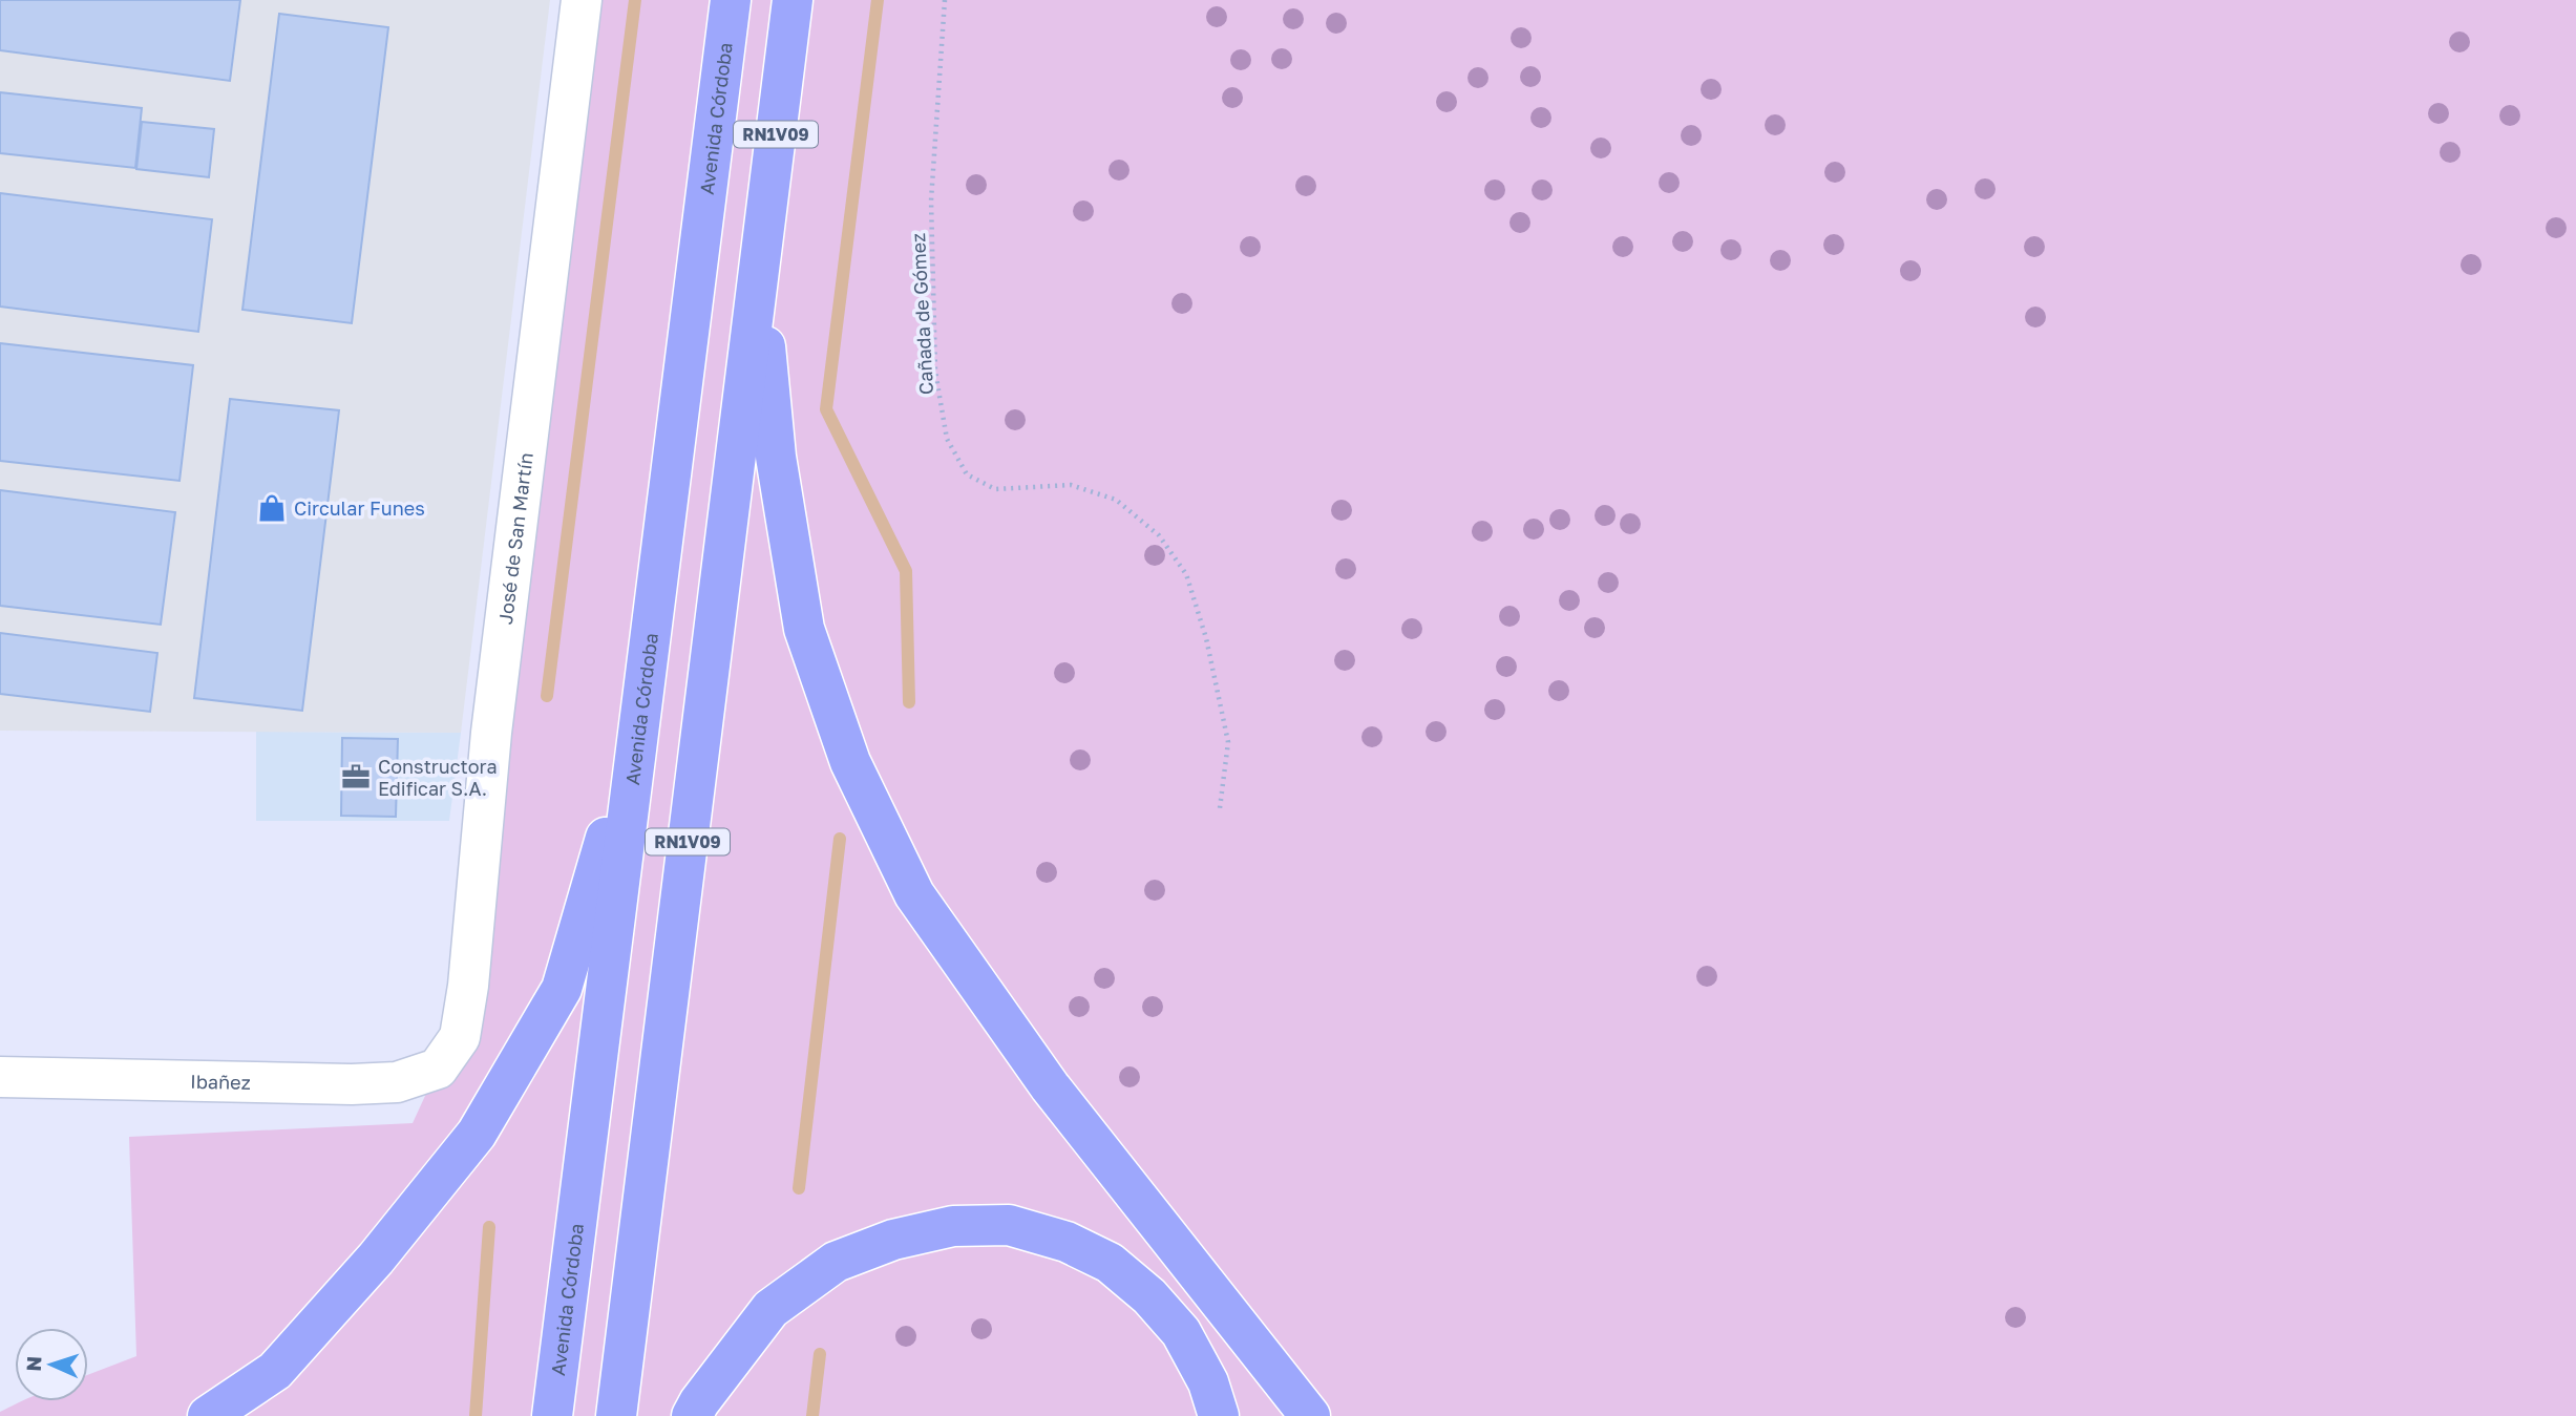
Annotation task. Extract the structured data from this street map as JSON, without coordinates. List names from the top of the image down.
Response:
{
  "streets": {
    "main road": ["Avenida Córdoba", "RN1V09"],
    "street": ["José de San Martín", "Ibañez"],
    "path": ["Cañada de Gómez"]
  },
  "crossings": [
    ["José de San Martín", "Ibañez"]
  ],
  "places": {
    "shop": ["Circular Funes"],
    "office": ["Constructora Edificar S.A."]
  },
  "north": "left"
}
